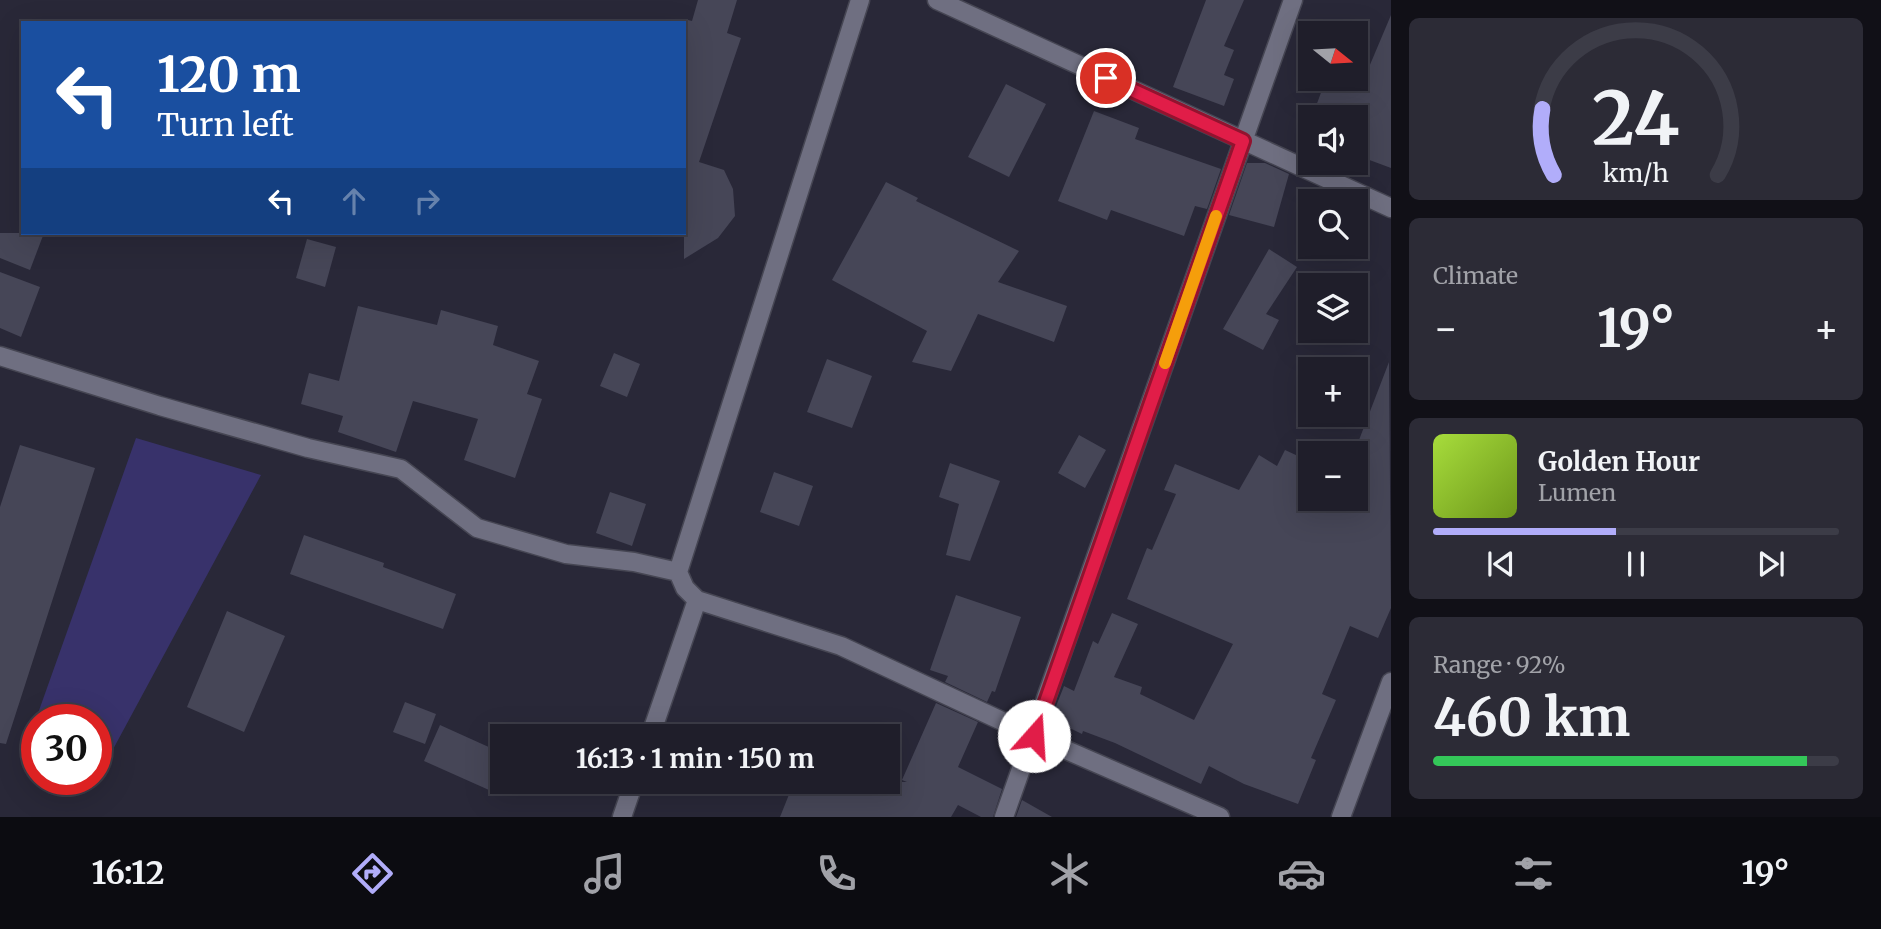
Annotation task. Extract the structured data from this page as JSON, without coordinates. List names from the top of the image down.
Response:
{
  "north": "right",
  "page": {
    "map_buttons": ["+", "−"],
    "turn": ["120 m", "Turn left"],
    "tile": [
      "Climate",
      ["Range · 92%", "460 km"]
    ],
    "heat": ["−", "19°", "+"],
    "song": ["Golden Hour", "Lumen"],
    "limit": "30",
    "trip": "16:13 · 1 min · 150 m",
    "tabs": ["16:12", "19°"],
    "gauge": ["24", "km/h"]
  }
}
